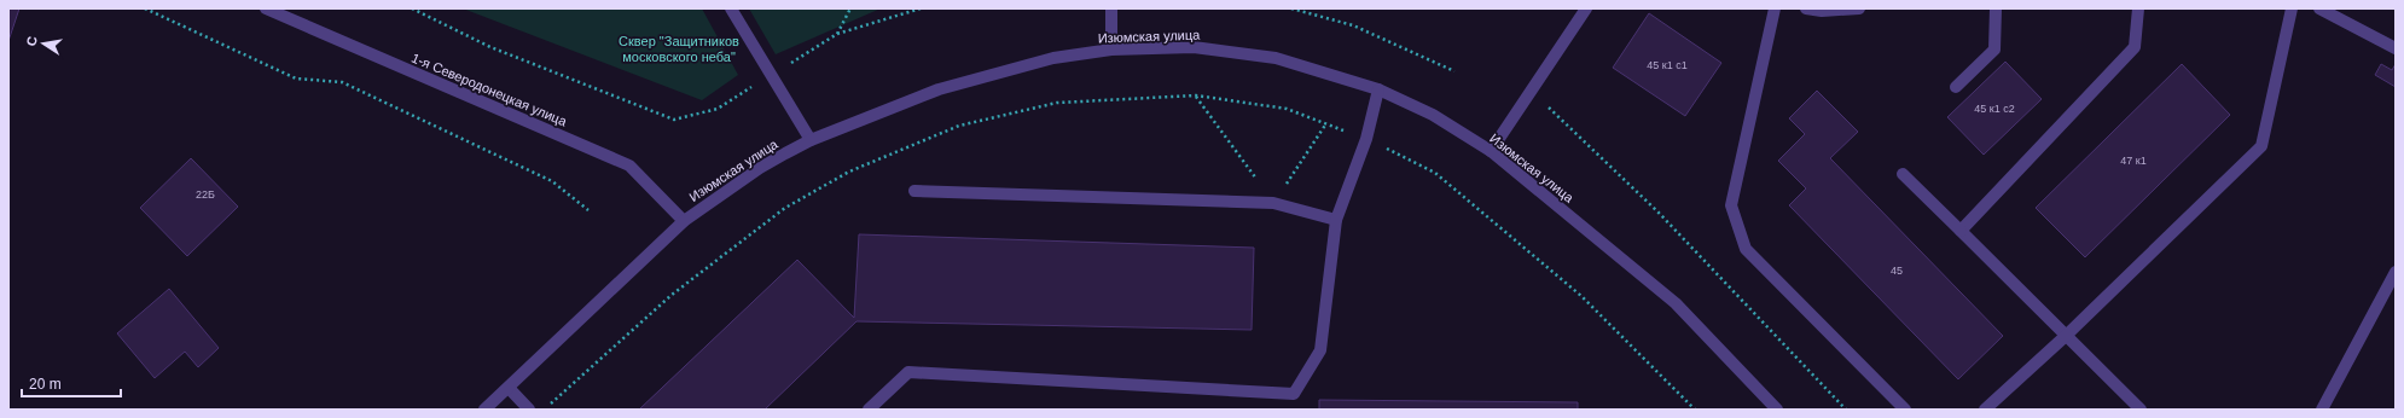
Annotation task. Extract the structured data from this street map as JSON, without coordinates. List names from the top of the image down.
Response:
{
  "streets": {
    "street": ["Изюмская улица", "1-я Северодонецкая улица"]
  },
  "crossings": [
    ["Изюмская улица", "1-я Северодонецкая улица"]
  ],
  "parks": ["Сквер \"Защитников московского неба\""],
  "house_numbers": [
    "45 к1 с1",
    "45 к1 с2",
    "47 к1",
    "22Б",
    "45"
  ],
  "scale_bar": "20 m",
  "north": "left"
}
